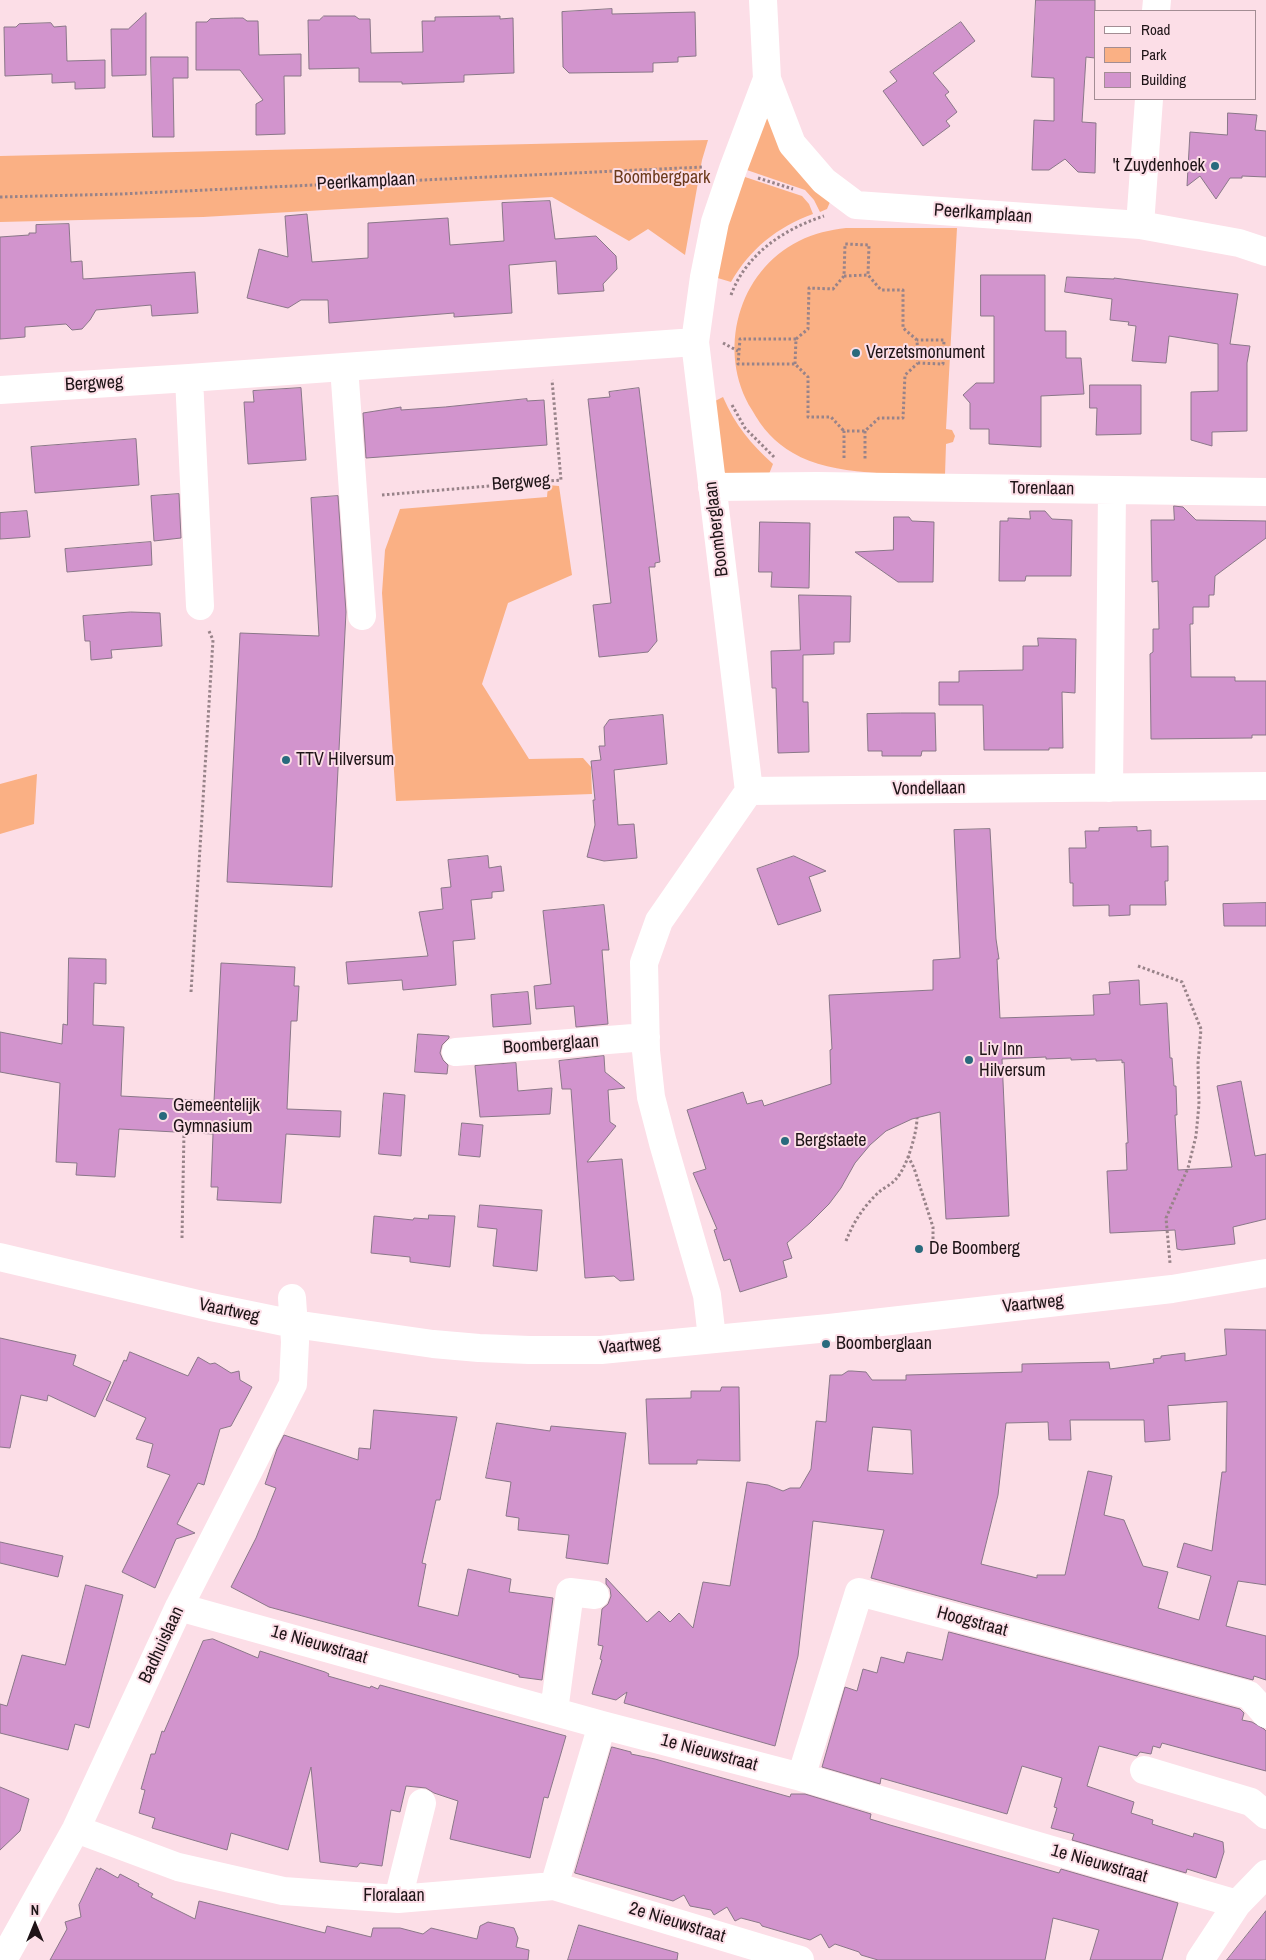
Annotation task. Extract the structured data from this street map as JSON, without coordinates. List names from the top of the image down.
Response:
{
  "streets": {
    "street": [
      "Peerlkamplaan",
      "Bergweg",
      "Torenlaan",
      "Boomberglaan",
      "Vondellaan",
      "Vaartweg",
      "Hoogstraat",
      "Badhuislaan",
      "1e Nieuwstraat",
      "Floralaan",
      "2e Nieuwstraat"
    ]
  },
  "crossings": [
    ["Peerlkamplaan", "Boomberglaan"],
    ["Bergweg", "Boomberglaan"],
    ["Torenlaan", "Boomberglaan"],
    ["Boomberglaan", "Vondellaan"],
    ["Vaartweg", "Badhuislaan"],
    ["Hoogstraat", "1e Nieuwstraat"],
    ["Badhuislaan", "1e Nieuwstraat"],
    ["Badhuislaan", "Floralaan"],
    ["Floralaan", "2e Nieuwstraat"]
  ],
  "parks": ["Boombergpark"],
  "places": [
    "'t Zuydenhoek",
    "Verzetsmonument",
    "TTV Hilversum",
    "Liv Inn Hilversum",
    "Gemeentelijk Gymnasium",
    "Bergstaete",
    "De Boomberg",
    "Boomberglaan"
  ],
  "legend": ["Road", "Park", "Building"],
  "north": "top"
}
